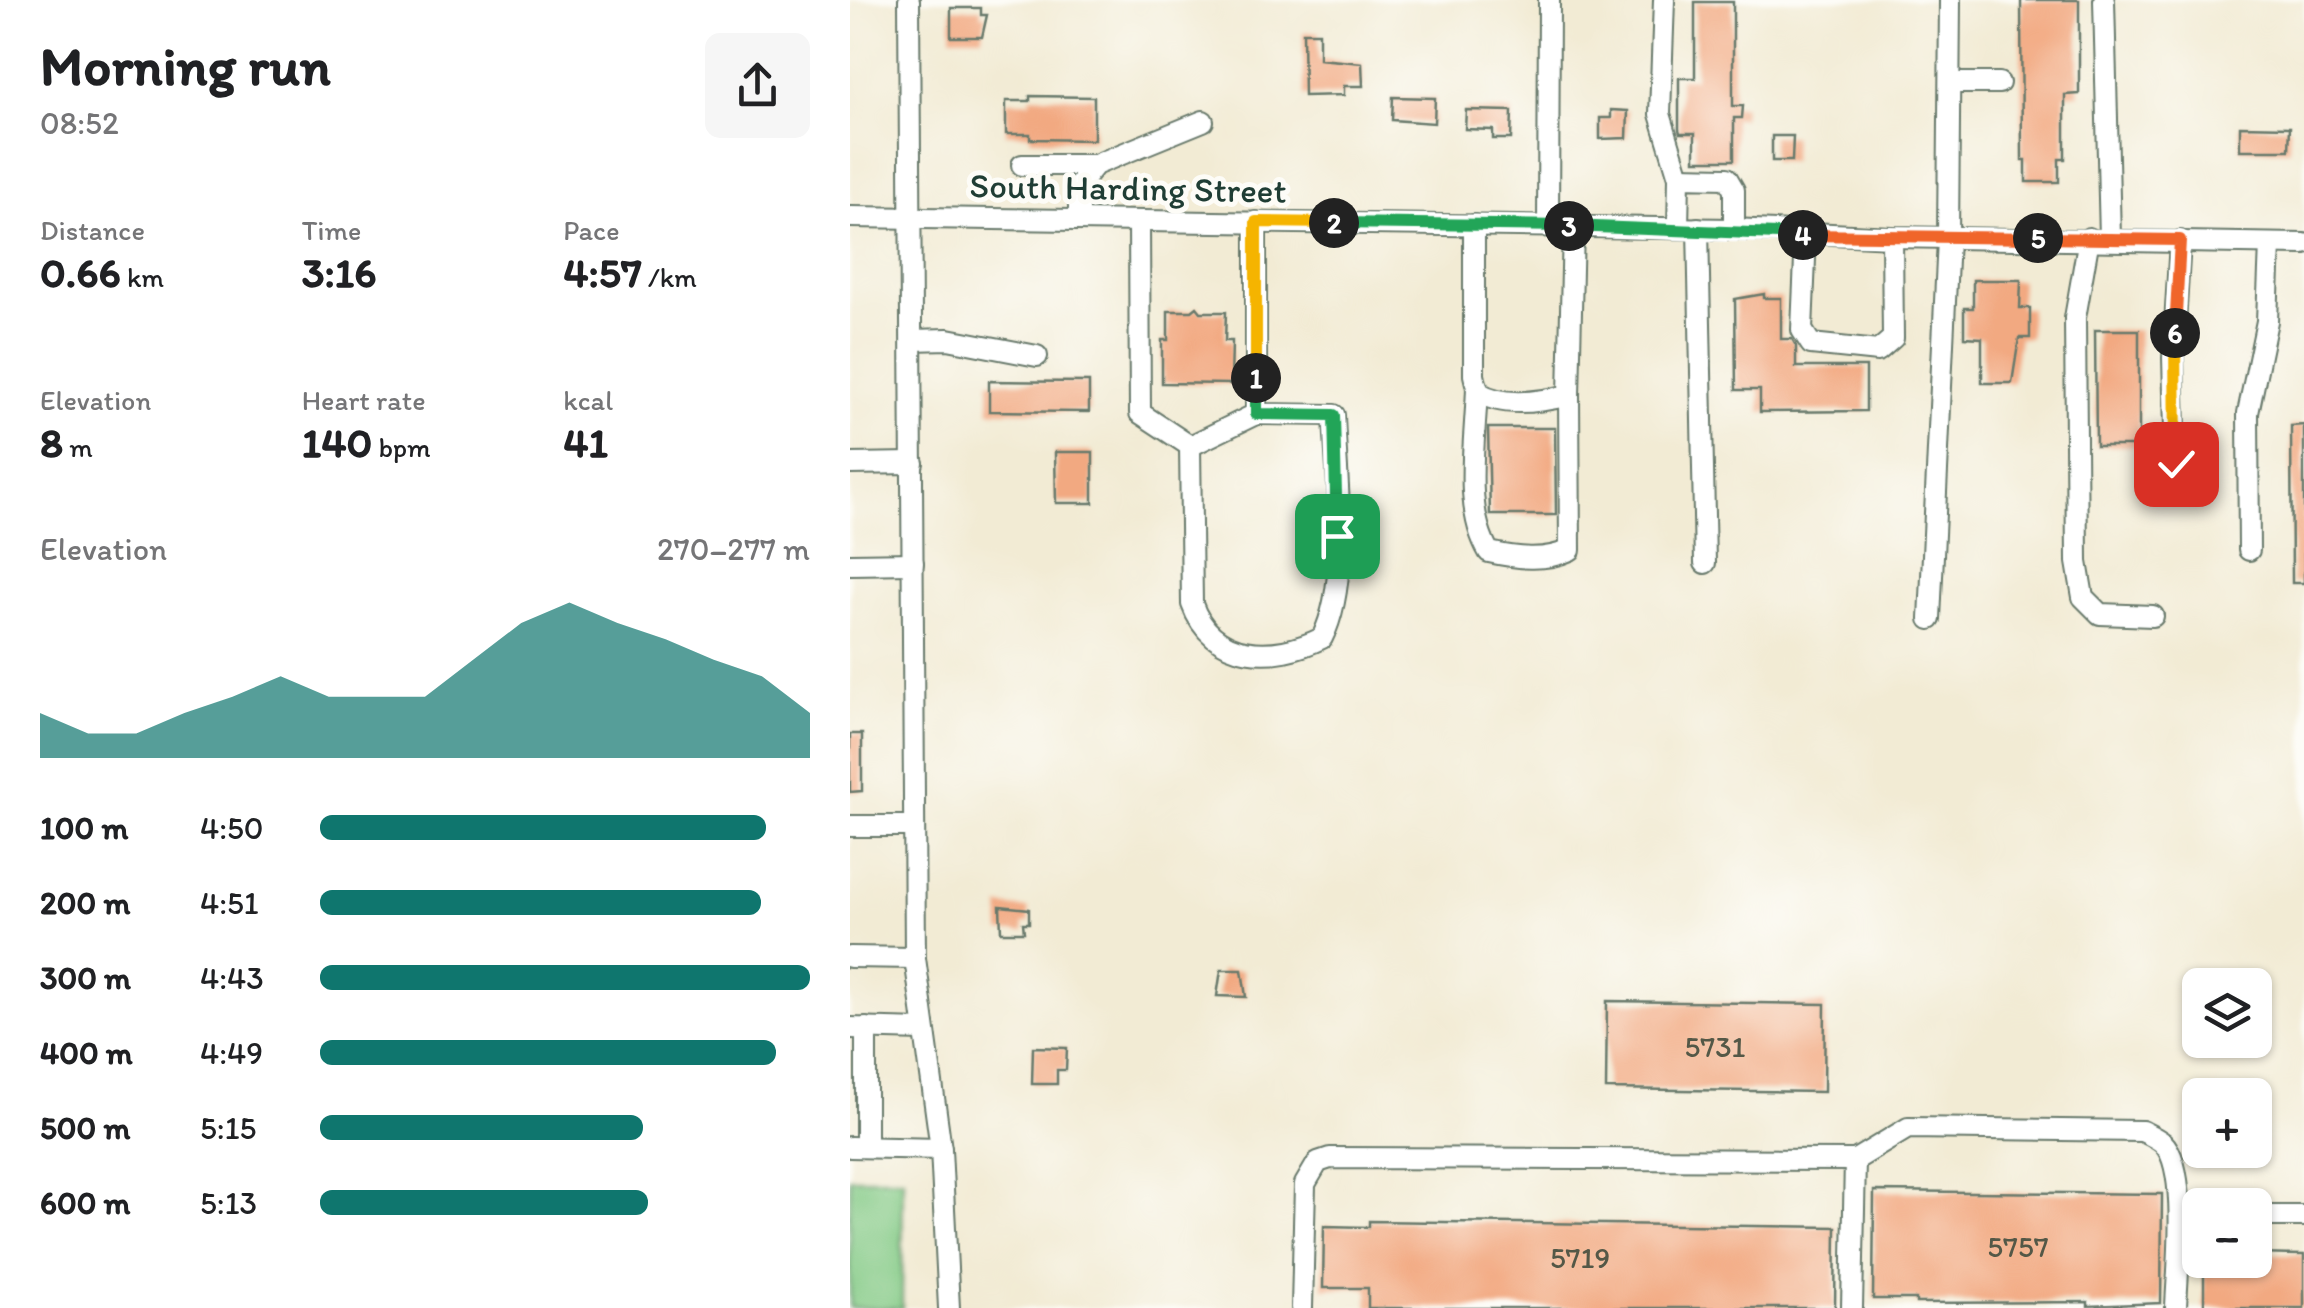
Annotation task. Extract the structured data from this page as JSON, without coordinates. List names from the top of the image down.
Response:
{
  "streets": {
    "street": ["South Harding Street"]
  },
  "house_numbers": ["5731", "5757", "5719"],
  "page": {
    "heading": ["Morning run", "08:52"],
    "stats": [
      ["Distance", "0.66 km"],
      ["Time", "3:16"],
      ["Pace", "4:57 /km"],
      ["Elevation", "8 m"],
      ["Heart rate", "140 bpm"],
      ["kcal", "41"]
    ],
    "pins": [
      "2",
      "3",
      "4",
      "5",
      "6",
      "1"
    ],
    "chart": ["Elevation", "270–277 m"],
    "list": [
      {
        "name": "100 m",
        "note": "4:50"
      },
      {
        "name": "200 m",
        "note": "4:51"
      },
      {
        "name": "300 m",
        "note": "4:43"
      },
      {
        "name": "400 m",
        "note": "4:49"
      },
      {
        "name": "500 m",
        "note": "5:15"
      },
      {
        "name": "600 m",
        "note": "5:13"
      }
    ],
    "map_buttons": ["+", "−"]
  }
}
